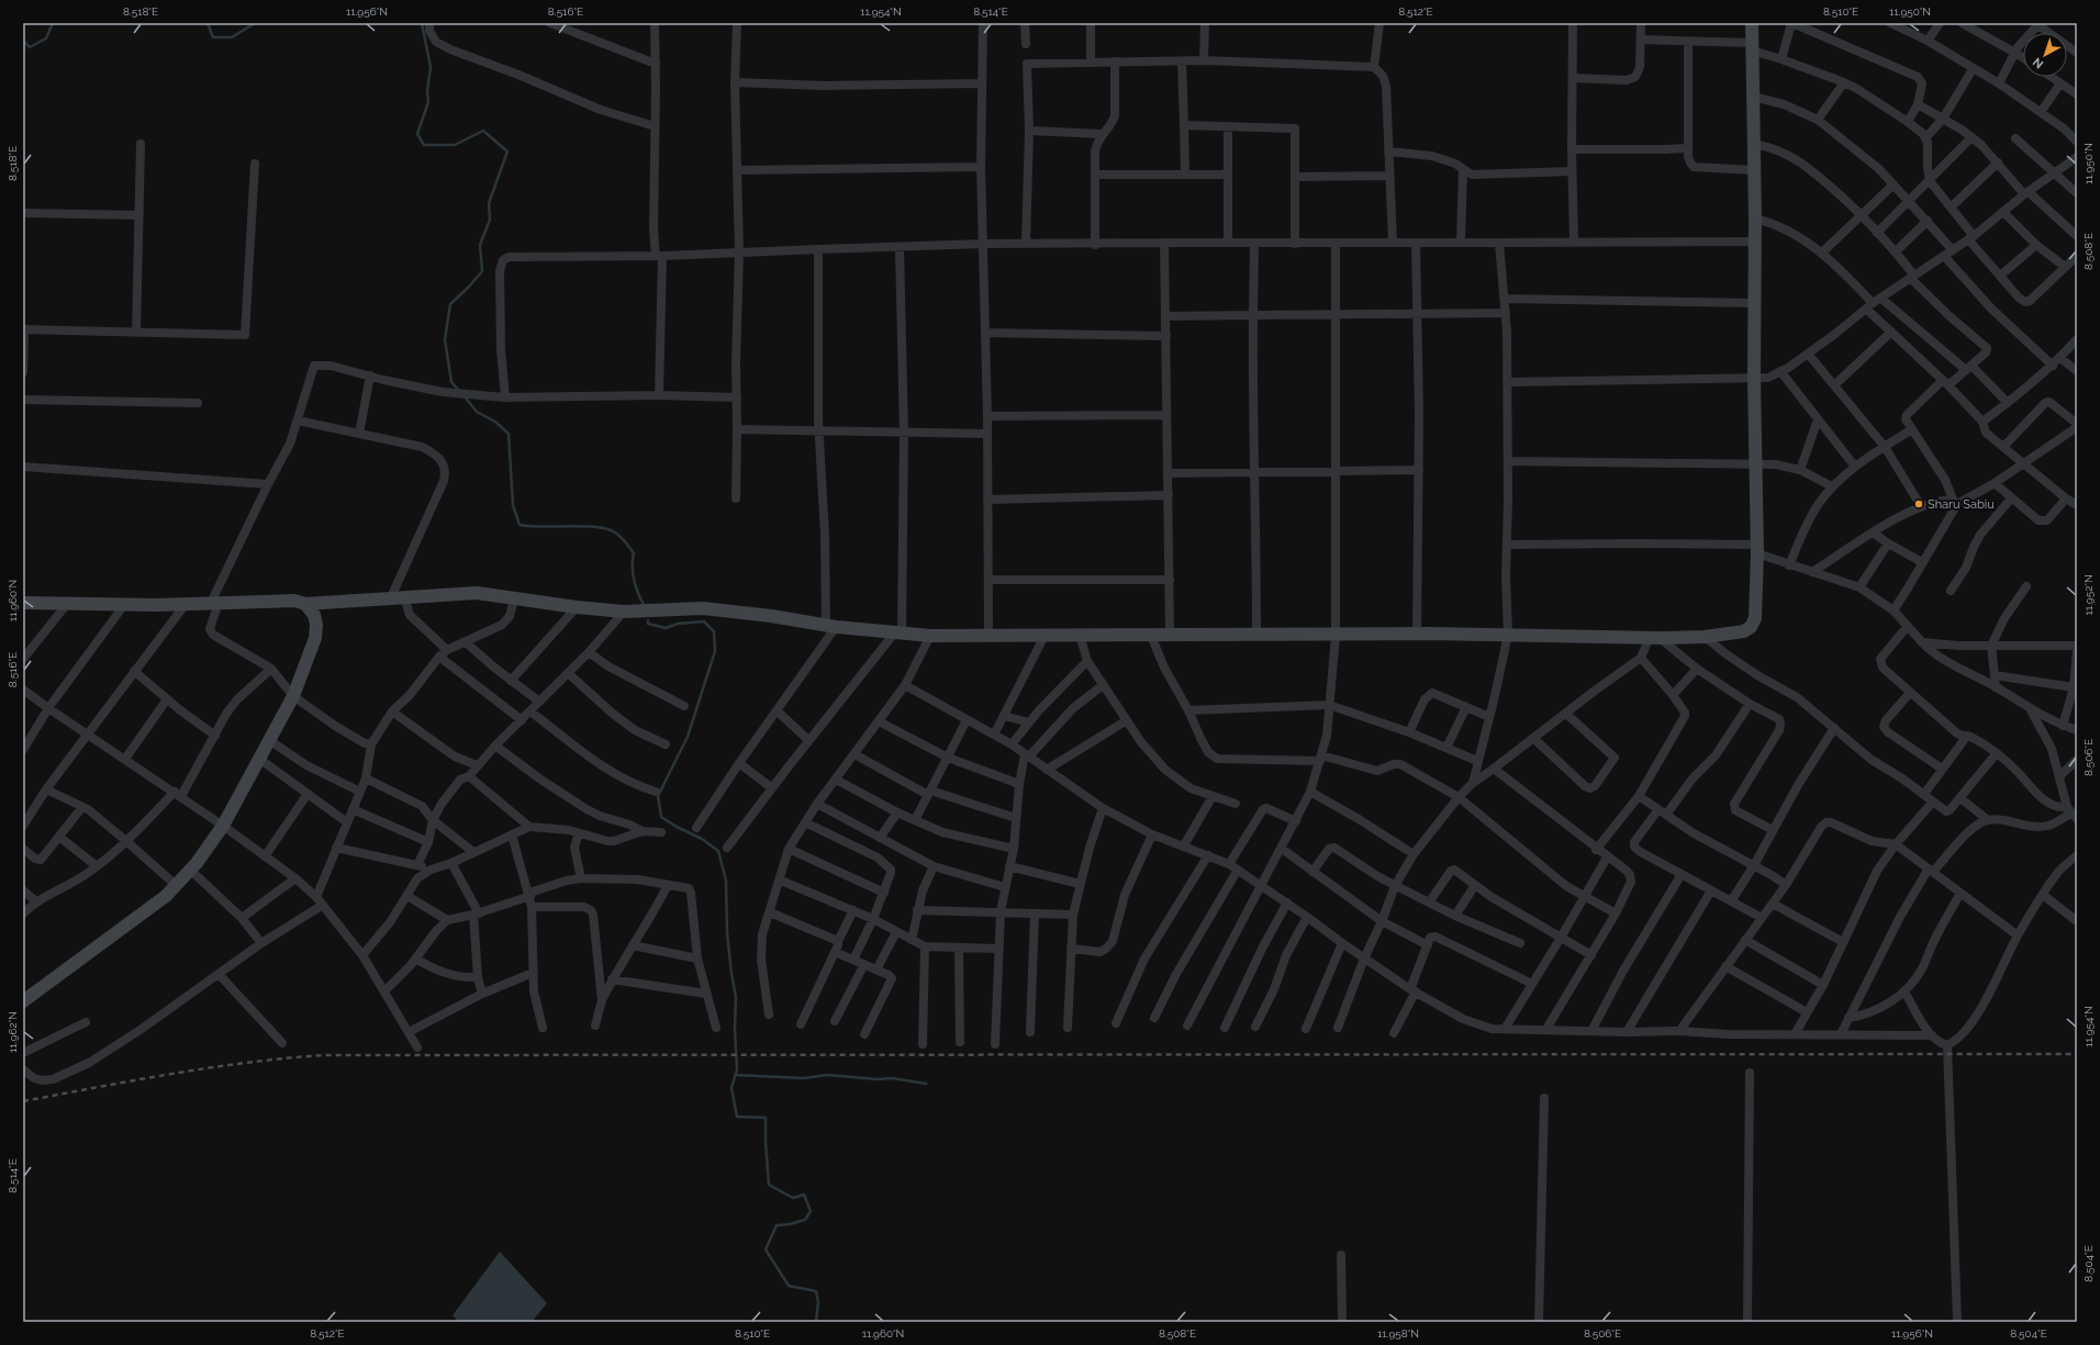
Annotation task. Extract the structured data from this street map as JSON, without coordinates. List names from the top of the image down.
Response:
{
  "places": ["Sharu Sabiu"],
  "north": "bottom left",
  "coordinates": [
    "8.518°E",
    "11.956°N",
    "8.516°E",
    "11.954°N",
    "8.514°E",
    "8.512°E",
    "8.510°E",
    "11.950°N",
    "8.508°E",
    "11.952°N",
    "11.960°N",
    "8.506°E",
    "11.962°N",
    "8.504°E",
    "11.958°N"
  ]
}
